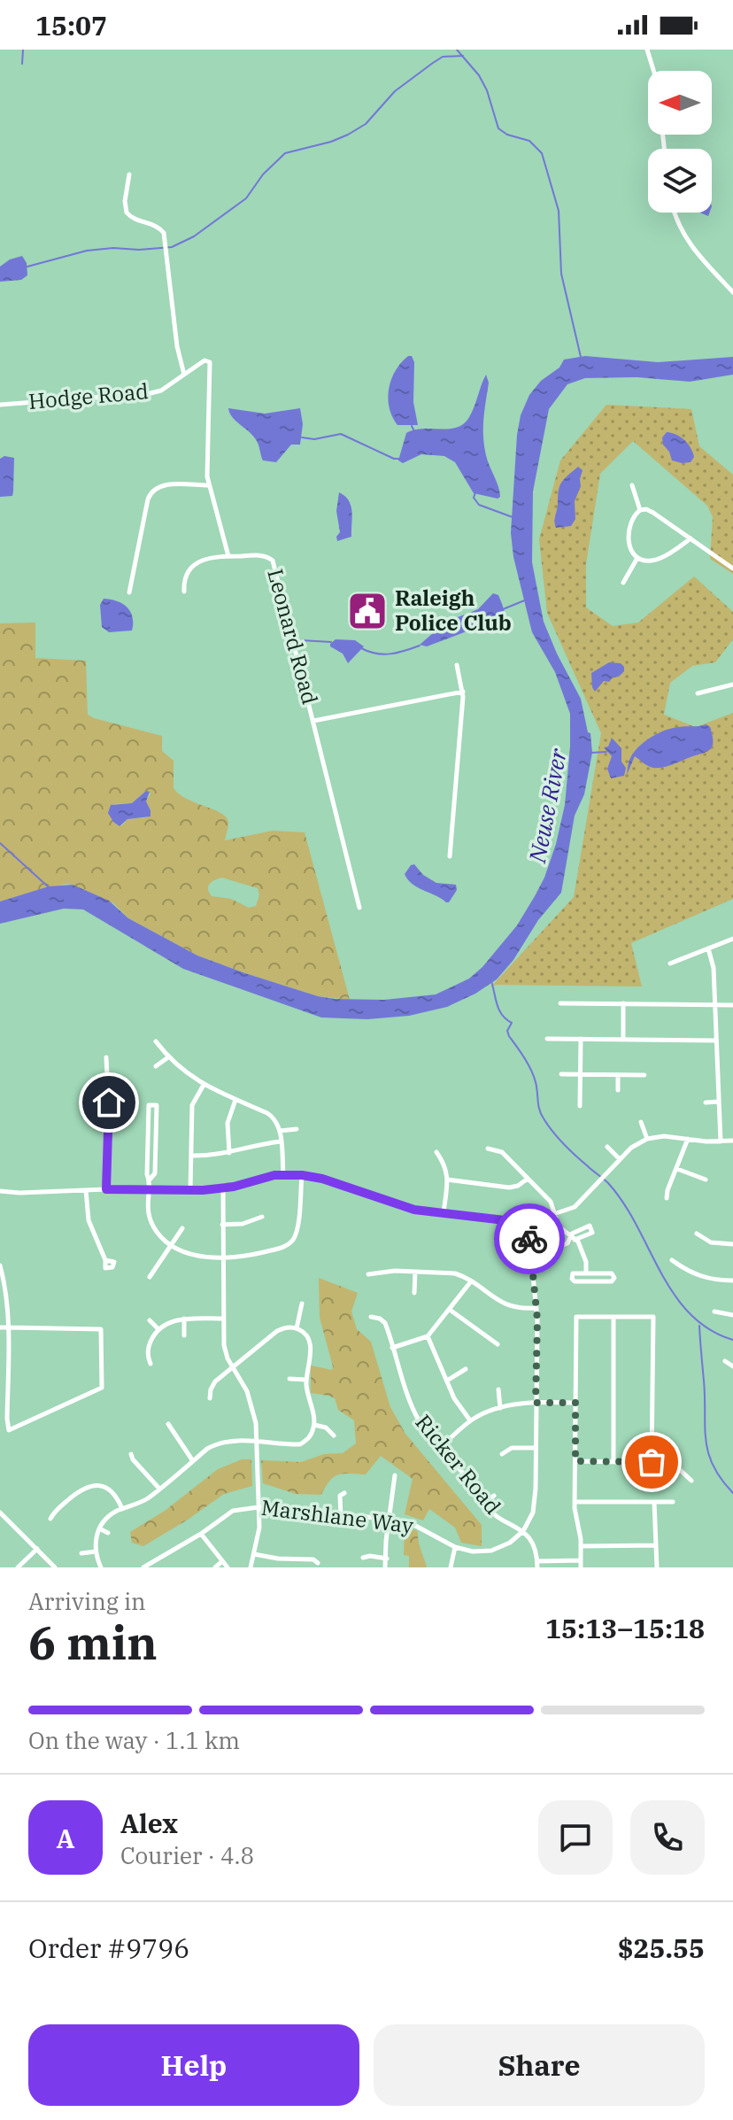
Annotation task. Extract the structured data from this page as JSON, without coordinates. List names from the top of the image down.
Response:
{
  "streets": {
    "street": [
      "Hodge Road",
      "Leonard Road",
      "Ricker Road",
      "Marshlane Way"
    ]
  },
  "crossings": [
    ["Ricker Road", "Marshlane Way"]
  ],
  "water": ["Neuse River"],
  "places": {
    "public building": ["Raleigh Police Club"]
  },
  "north": "left",
  "page": {
    "status": "15:07",
    "heading": ["6 min", "Arriving in", "15:13–15:18"],
    "panel": [
      "Alex",
      "Courier · 4.8",
      "Order #9796",
      "$25.55"
    ],
    "bar": "On the way · 1.1 km",
    "round": "A",
    "buttons": ["Help", "Share"]
  }
}
